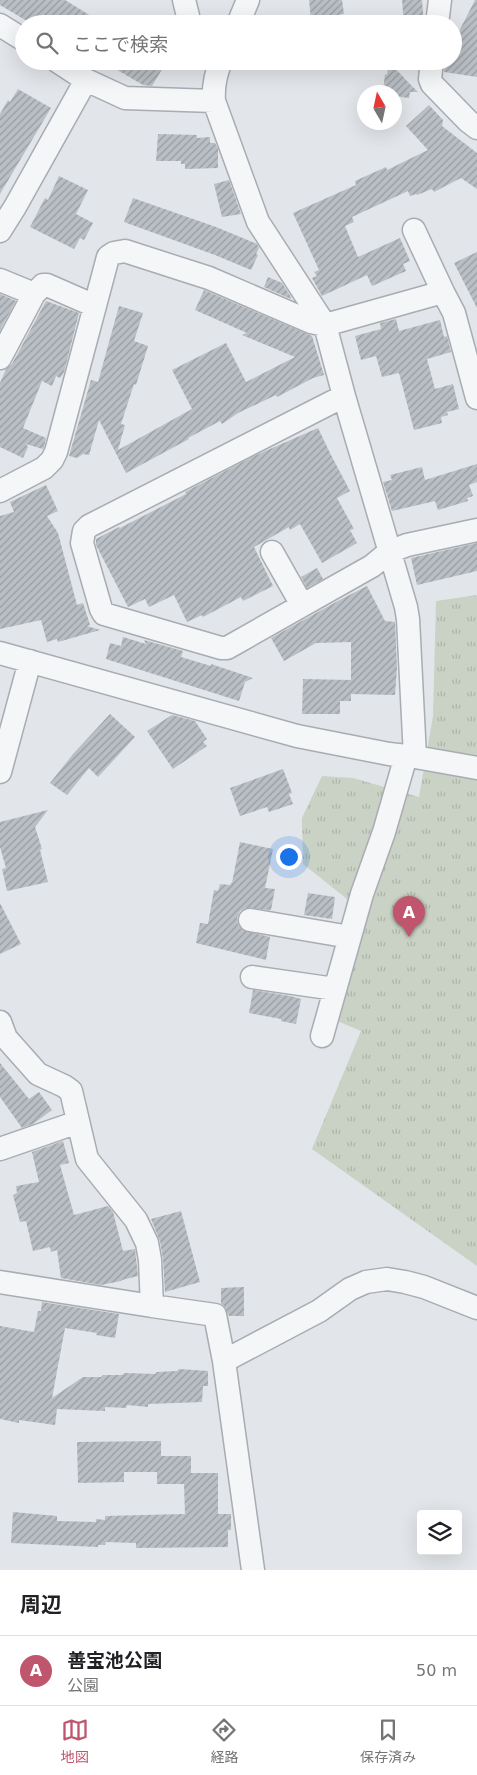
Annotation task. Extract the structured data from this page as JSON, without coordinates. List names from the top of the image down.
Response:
{
  "north": "top",
  "page": {
    "search": "ここで検索",
    "pins": "A",
    "heading": "周辺",
    "list": [
      {
        "mark": "A",
        "name": "善宝池公園",
        "note": "公園",
        "value": "50 m"
      }
    ],
    "nav": ["地図", "経路", "保存済み"]
  }
}
